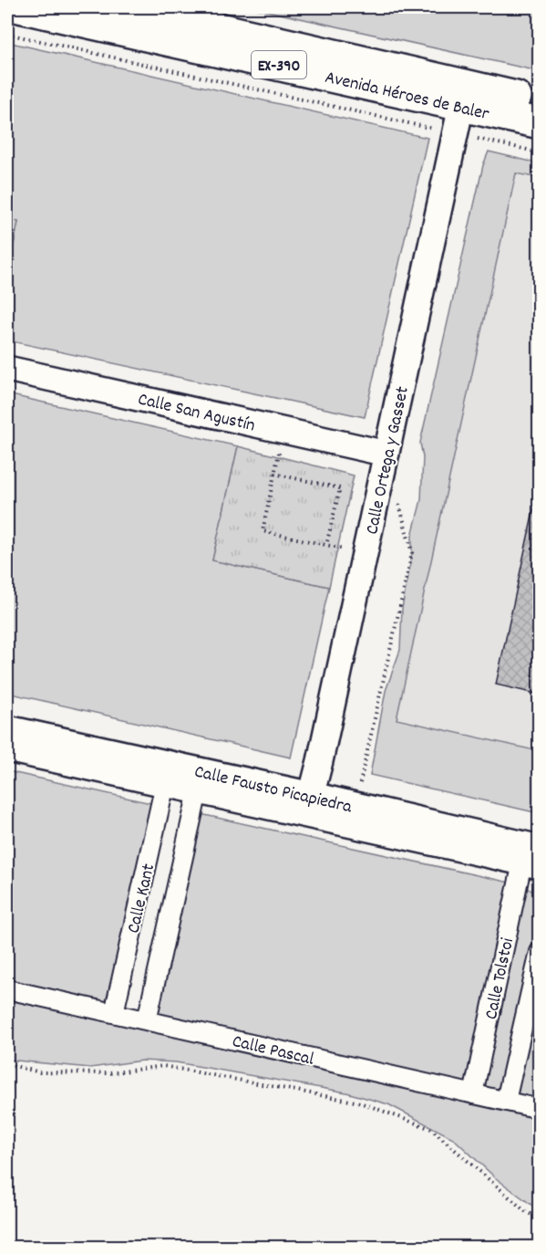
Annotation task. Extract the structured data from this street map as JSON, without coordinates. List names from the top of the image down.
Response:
{
  "streets": {
    "main road": ["EX-390", "Avenida Héroes de Baler"],
    "street": [
      "Calle San Agustín",
      "Calle Ortega y Gasset",
      "Calle Fausto Picapiedra",
      "Calle Kant",
      "Calle Tolstoi",
      "Calle Pascal"
    ]
  },
  "crossings": [
    ["Avenida Héroes de Baler", "Calle Ortega y Gasset"],
    ["Calle San Agustín", "Calle Ortega y Gasset"],
    ["Calle Ortega y Gasset", "Calle Fausto Picapiedra"],
    ["Calle Fausto Picapiedra", "Calle Kant"],
    ["Calle Fausto Picapiedra", "Calle Tolstoi"],
    ["Calle Kant", "Calle Pascal"],
    ["Calle Tolstoi", "Calle Pascal"]
  ]
}
